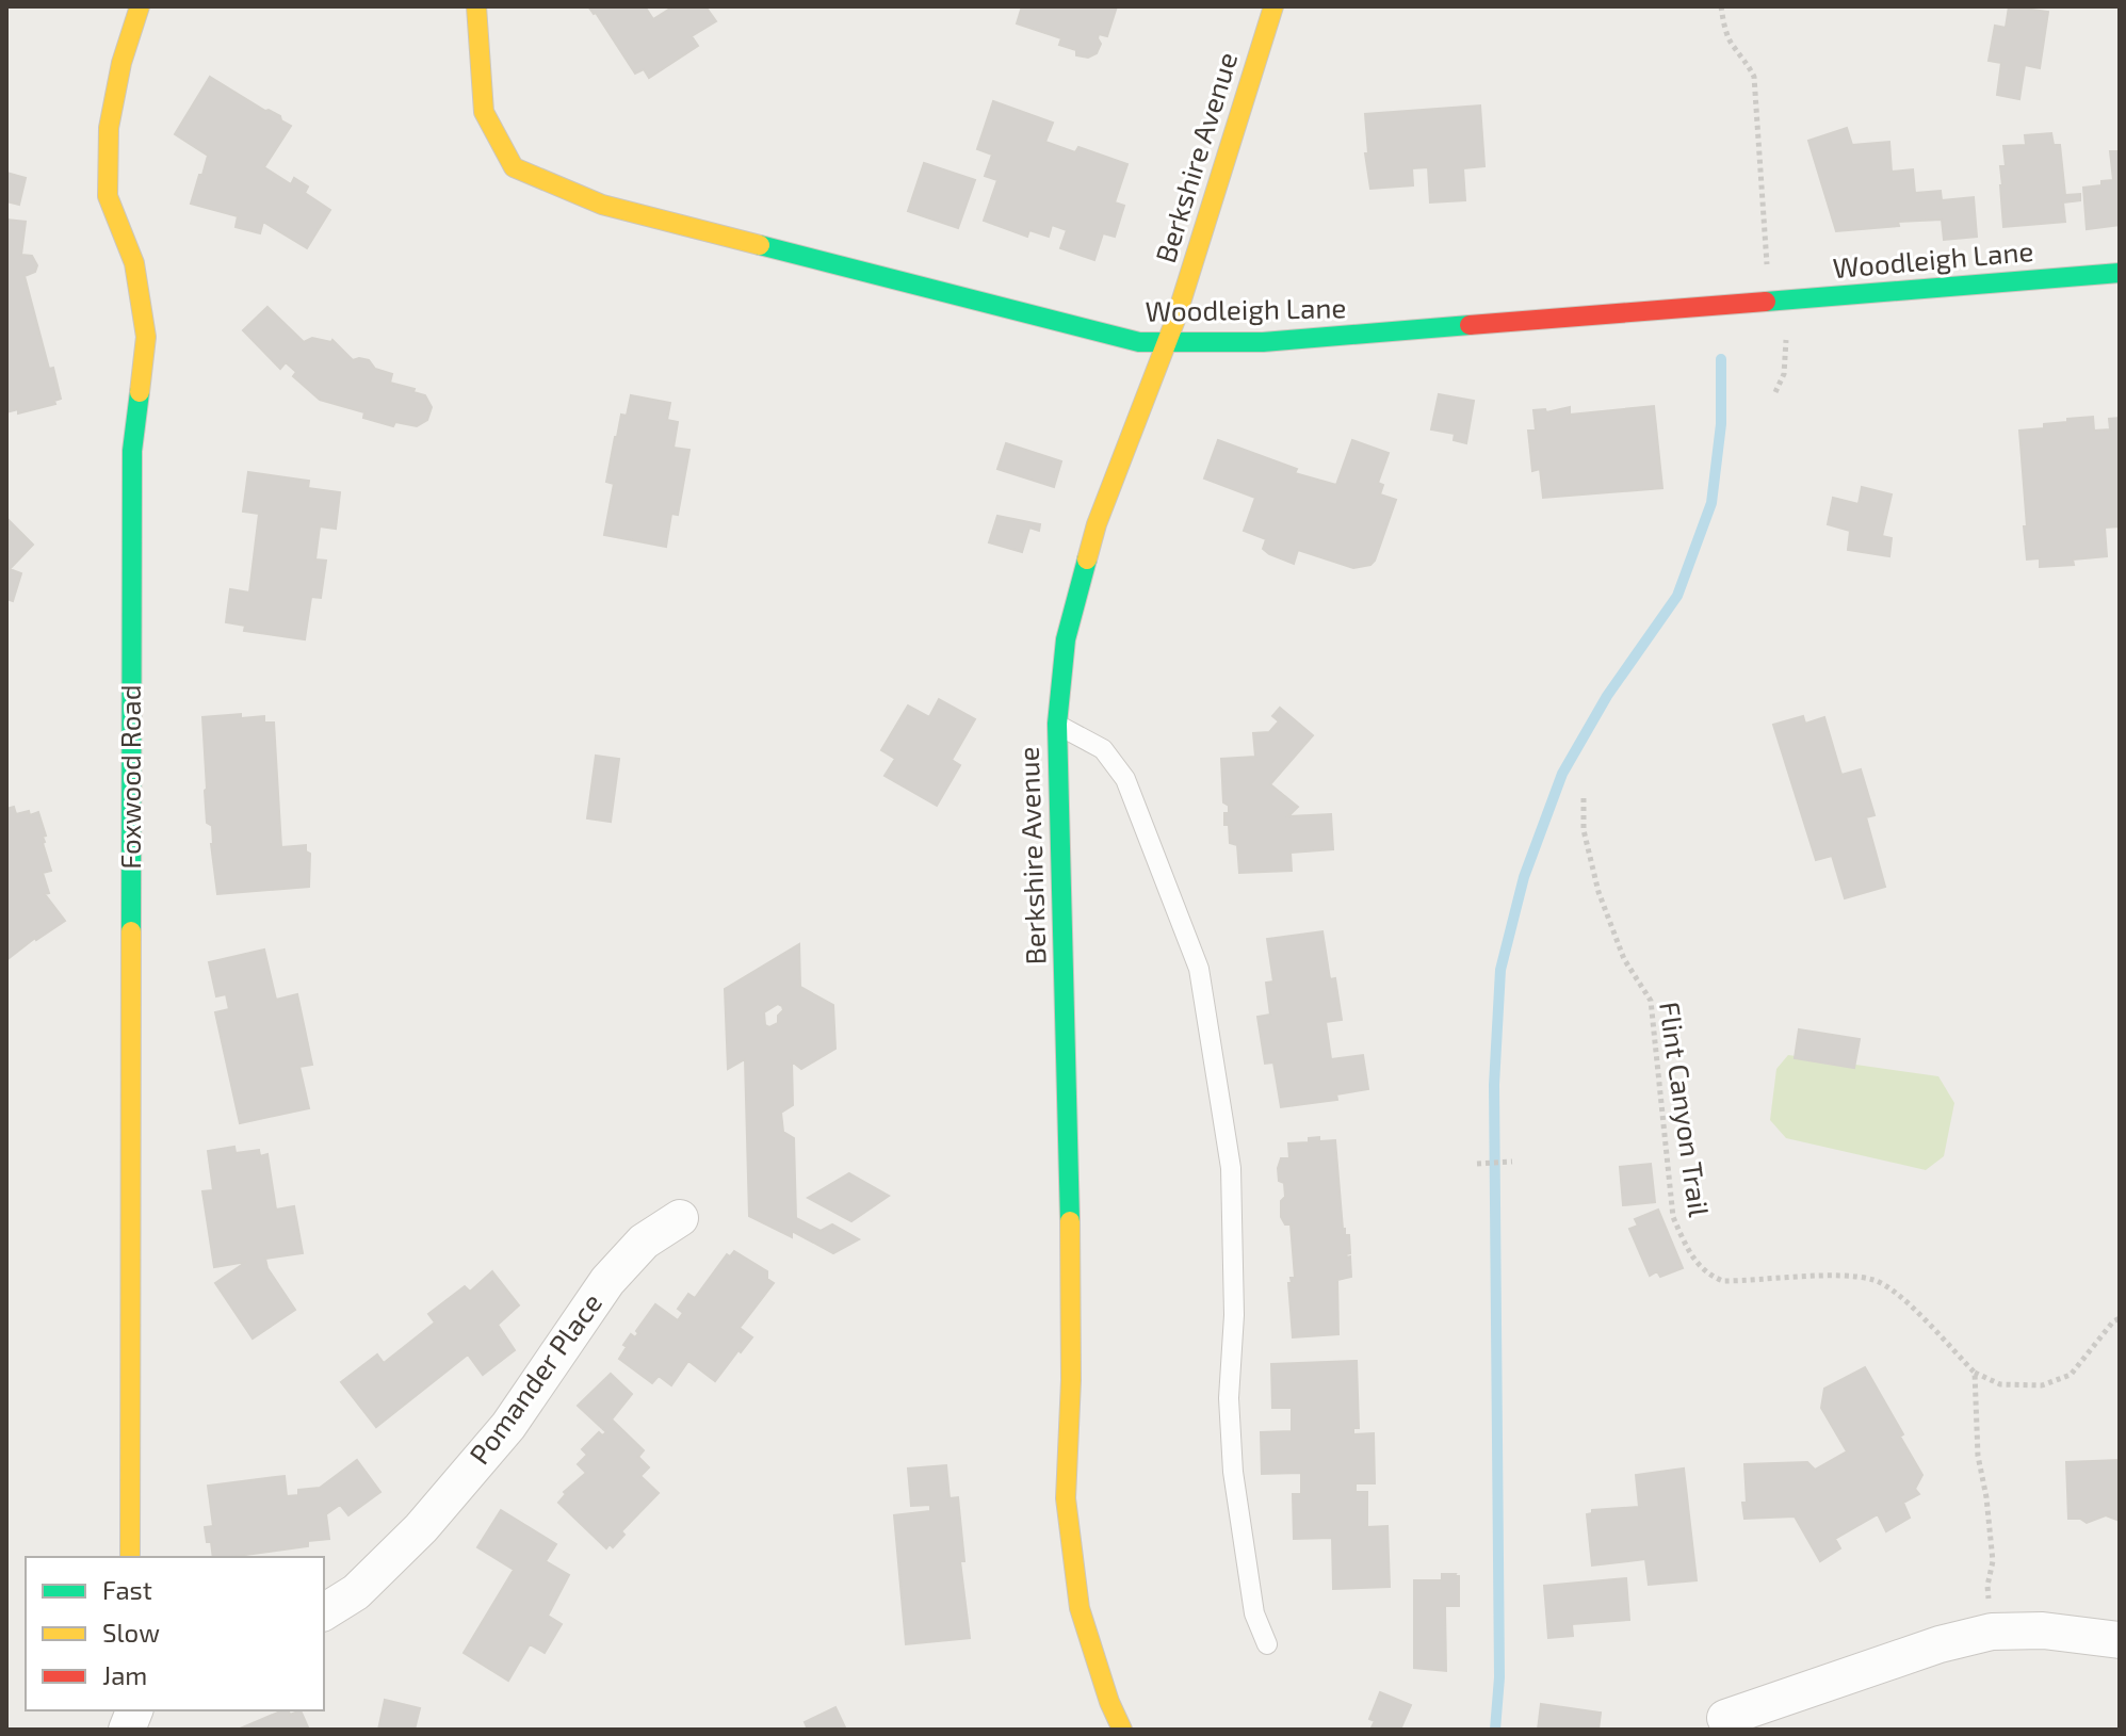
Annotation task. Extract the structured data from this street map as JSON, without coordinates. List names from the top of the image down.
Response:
{
  "streets": {
    "street": [
      "Berkshire Avenue",
      "Woodleigh Lane",
      "Foxwood Road",
      "Pomander Place"
    ],
    "path": ["Flint Canyon Trail"]
  },
  "crossings": [
    ["Berkshire Avenue", "Woodleigh Lane"]
  ],
  "legend": ["Fast", "Slow", "Jam"]
}
